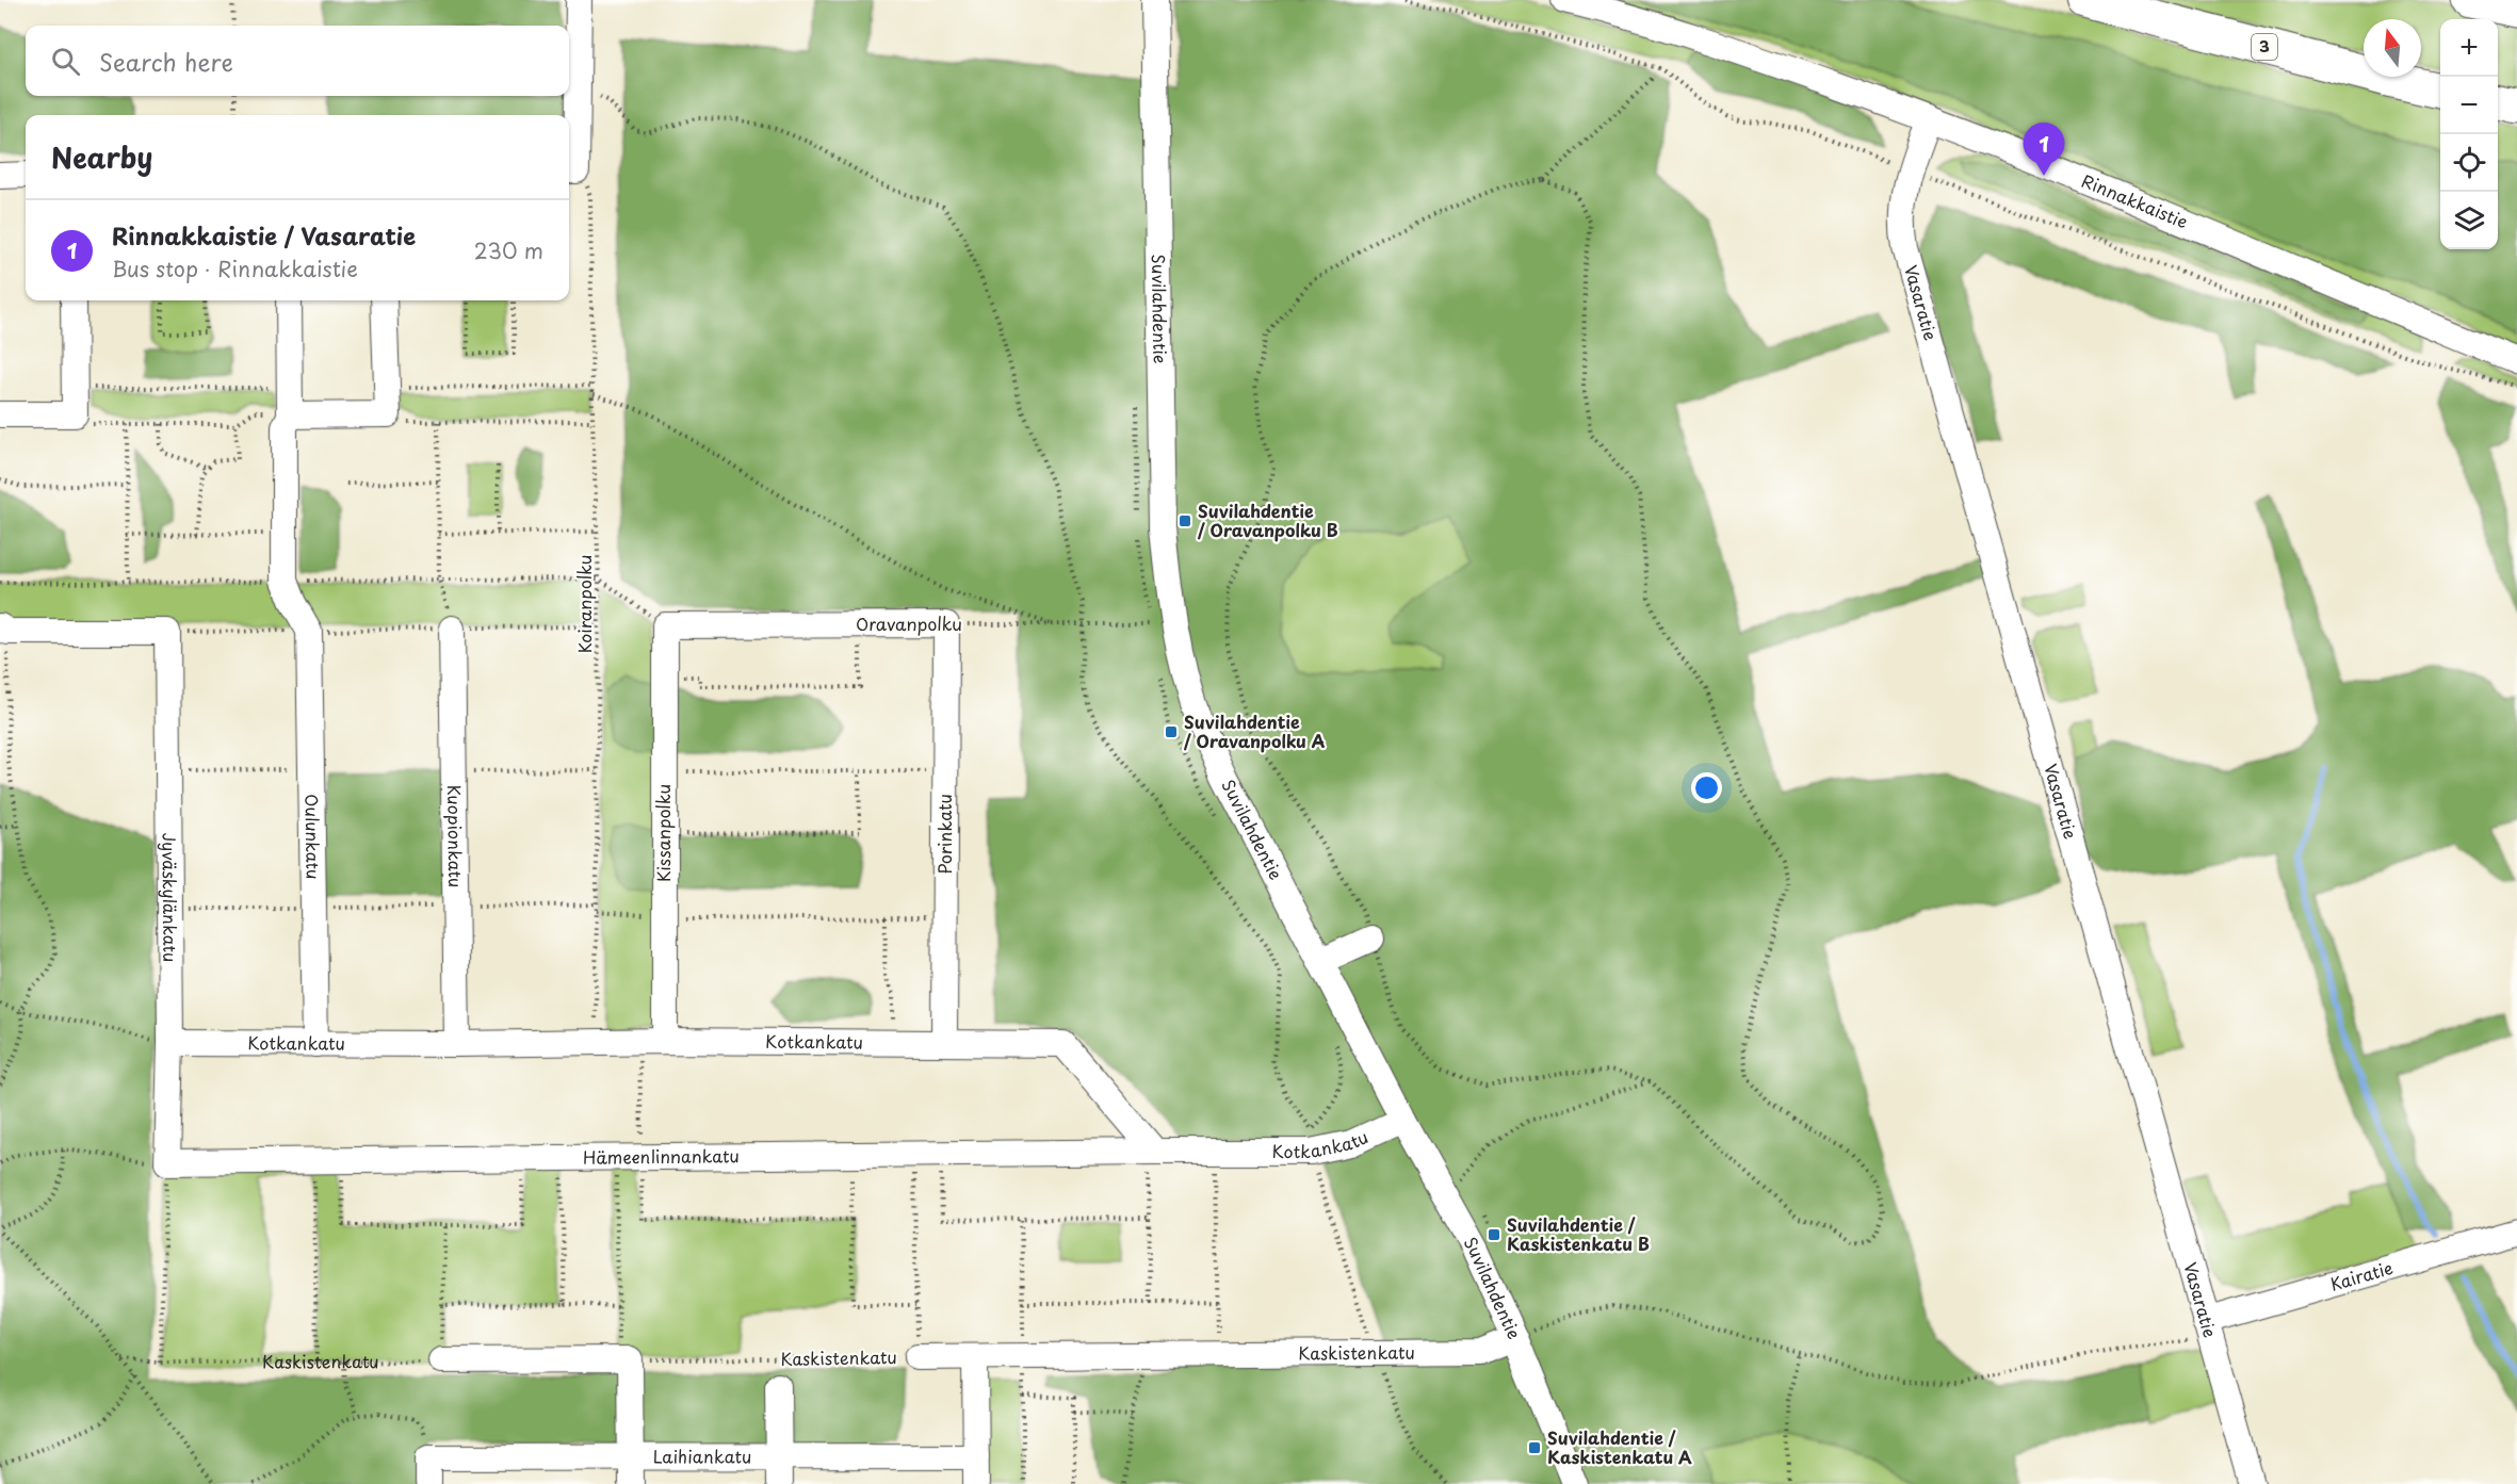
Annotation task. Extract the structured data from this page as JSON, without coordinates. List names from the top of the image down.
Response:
{
  "streets": {
    "highway": ["3"],
    "street": [
      "Rinnakkaistie",
      "Vasaratie",
      "Suvilahdentie",
      "Oravanpolku",
      "Kissanpolku",
      "Porinkatu",
      "Kuopionkatu",
      "Oulunkatu",
      "Jyväskylänkatu",
      "Kotkankatu",
      "Hämeenlinnankatu",
      "Kairatie",
      "Kaskistenkatu",
      "Laihiankatu"
    ],
    "path": ["Koiranpolku"]
  },
  "crossings": [
    ["Rinnakkaistie", "Vasaratie"],
    ["Vasaratie", "Kairatie"],
    ["Suvilahdentie", "Kotkankatu"],
    ["Suvilahdentie", "Kaskistenkatu"],
    ["Koiranpolku", "Kotkankatu"],
    ["Oravanpolku", "Kissanpolku"],
    ["Oravanpolku", "Porinkatu"],
    ["Kissanpolku", "Kotkankatu"],
    ["Porinkatu", "Kotkankatu"],
    ["Kuopionkatu", "Kotkankatu"],
    ["Oulunkatu", "Kotkankatu"],
    ["Jyväskylänkatu", "Kotkankatu"],
    ["Jyväskylänkatu", "Hämeenlinnankatu"],
    ["Kotkankatu", "Hämeenlinnankatu"]
  ],
  "places": {
    "transit": [
      "Suvilahdentie / Oravanpolku B",
      "Suvilahdentie / Oravanpolku A",
      "Suvilahdentie / Kaskistenkatu B",
      "Suvilahdentie / Kaskistenkatu A"
    ]
  },
  "north": "top",
  "page": {
    "map_buttons": ["+", "−"],
    "search": "Search here",
    "heading": "Nearby",
    "pins": "1",
    "list": [
      {
        "mark": "1",
        "name": "Rinnakkaistie / Vasaratie",
        "note": "Bus stop · Rinnakkaistie",
        "value": "230 m"
      }
    ]
  }
}
